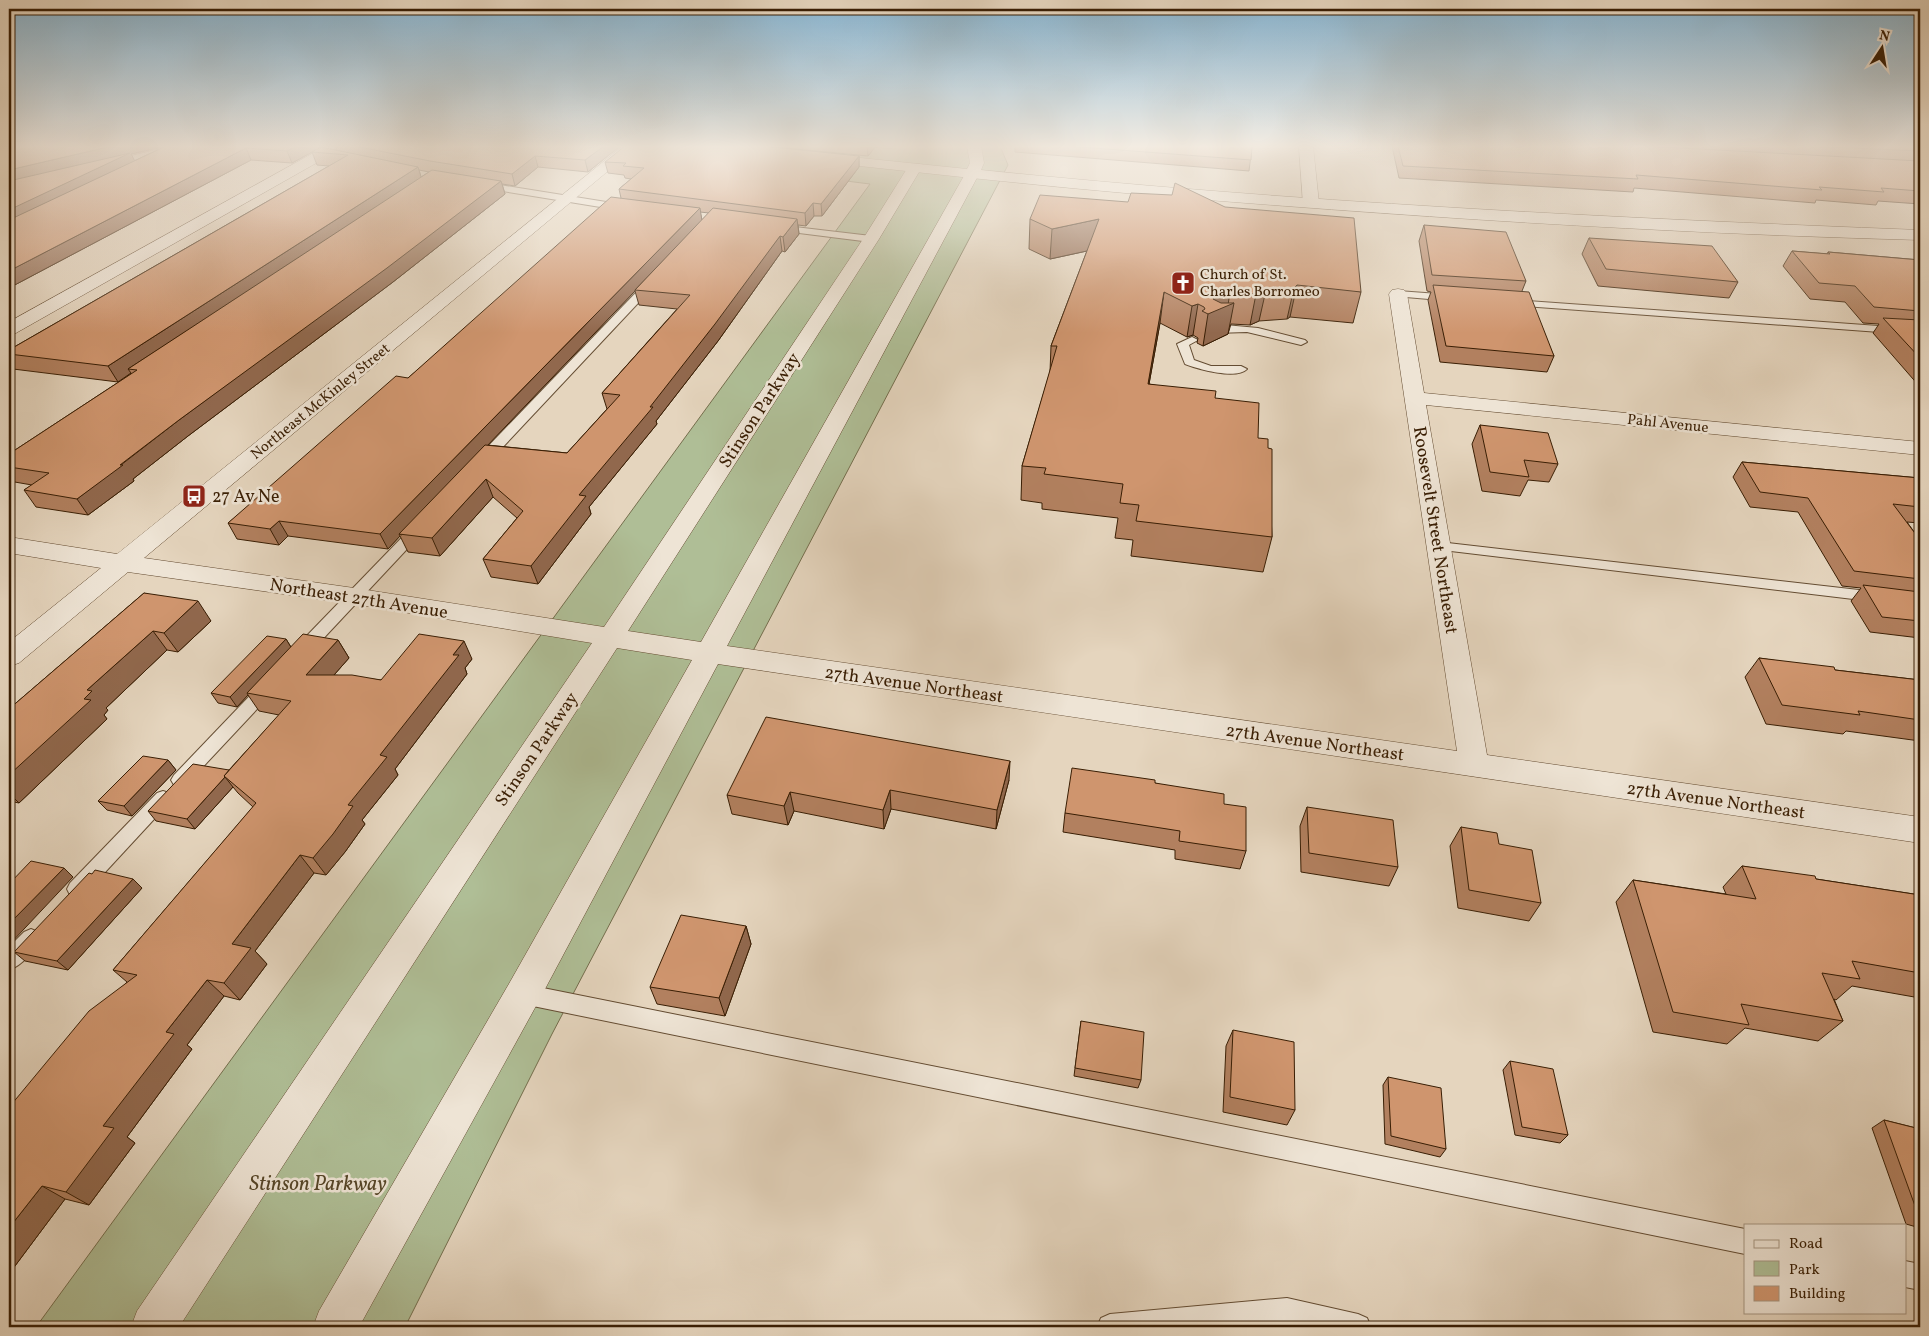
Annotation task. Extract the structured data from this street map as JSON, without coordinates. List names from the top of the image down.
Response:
{
  "streets": {
    "street": [
      "Northeast McKinley Street",
      "Stinson Parkway",
      "Pahl Avenue",
      "Roosevelt Street Northeast",
      "Northeast 27th Avenue",
      "27th Avenue Northeast"
    ]
  },
  "crossings": [
    ["Northeast McKinley Street", "Northeast 27th Avenue"],
    ["Stinson Parkway", "Northeast 27th Avenue"],
    ["Pahl Avenue", "Roosevelt Street Northeast"],
    ["Roosevelt Street Northeast", "27th Avenue Northeast"],
    ["Northeast 27th Avenue", "27th Avenue Northeast"]
  ],
  "parks": ["Stinson Parkway"],
  "places": {
    "church": ["Church of St. Charles Borromeo"],
    "bus stop": ["27 Av Ne"]
  },
  "legend": ["Road", "Park", "Building"],
  "north": "top"
}
